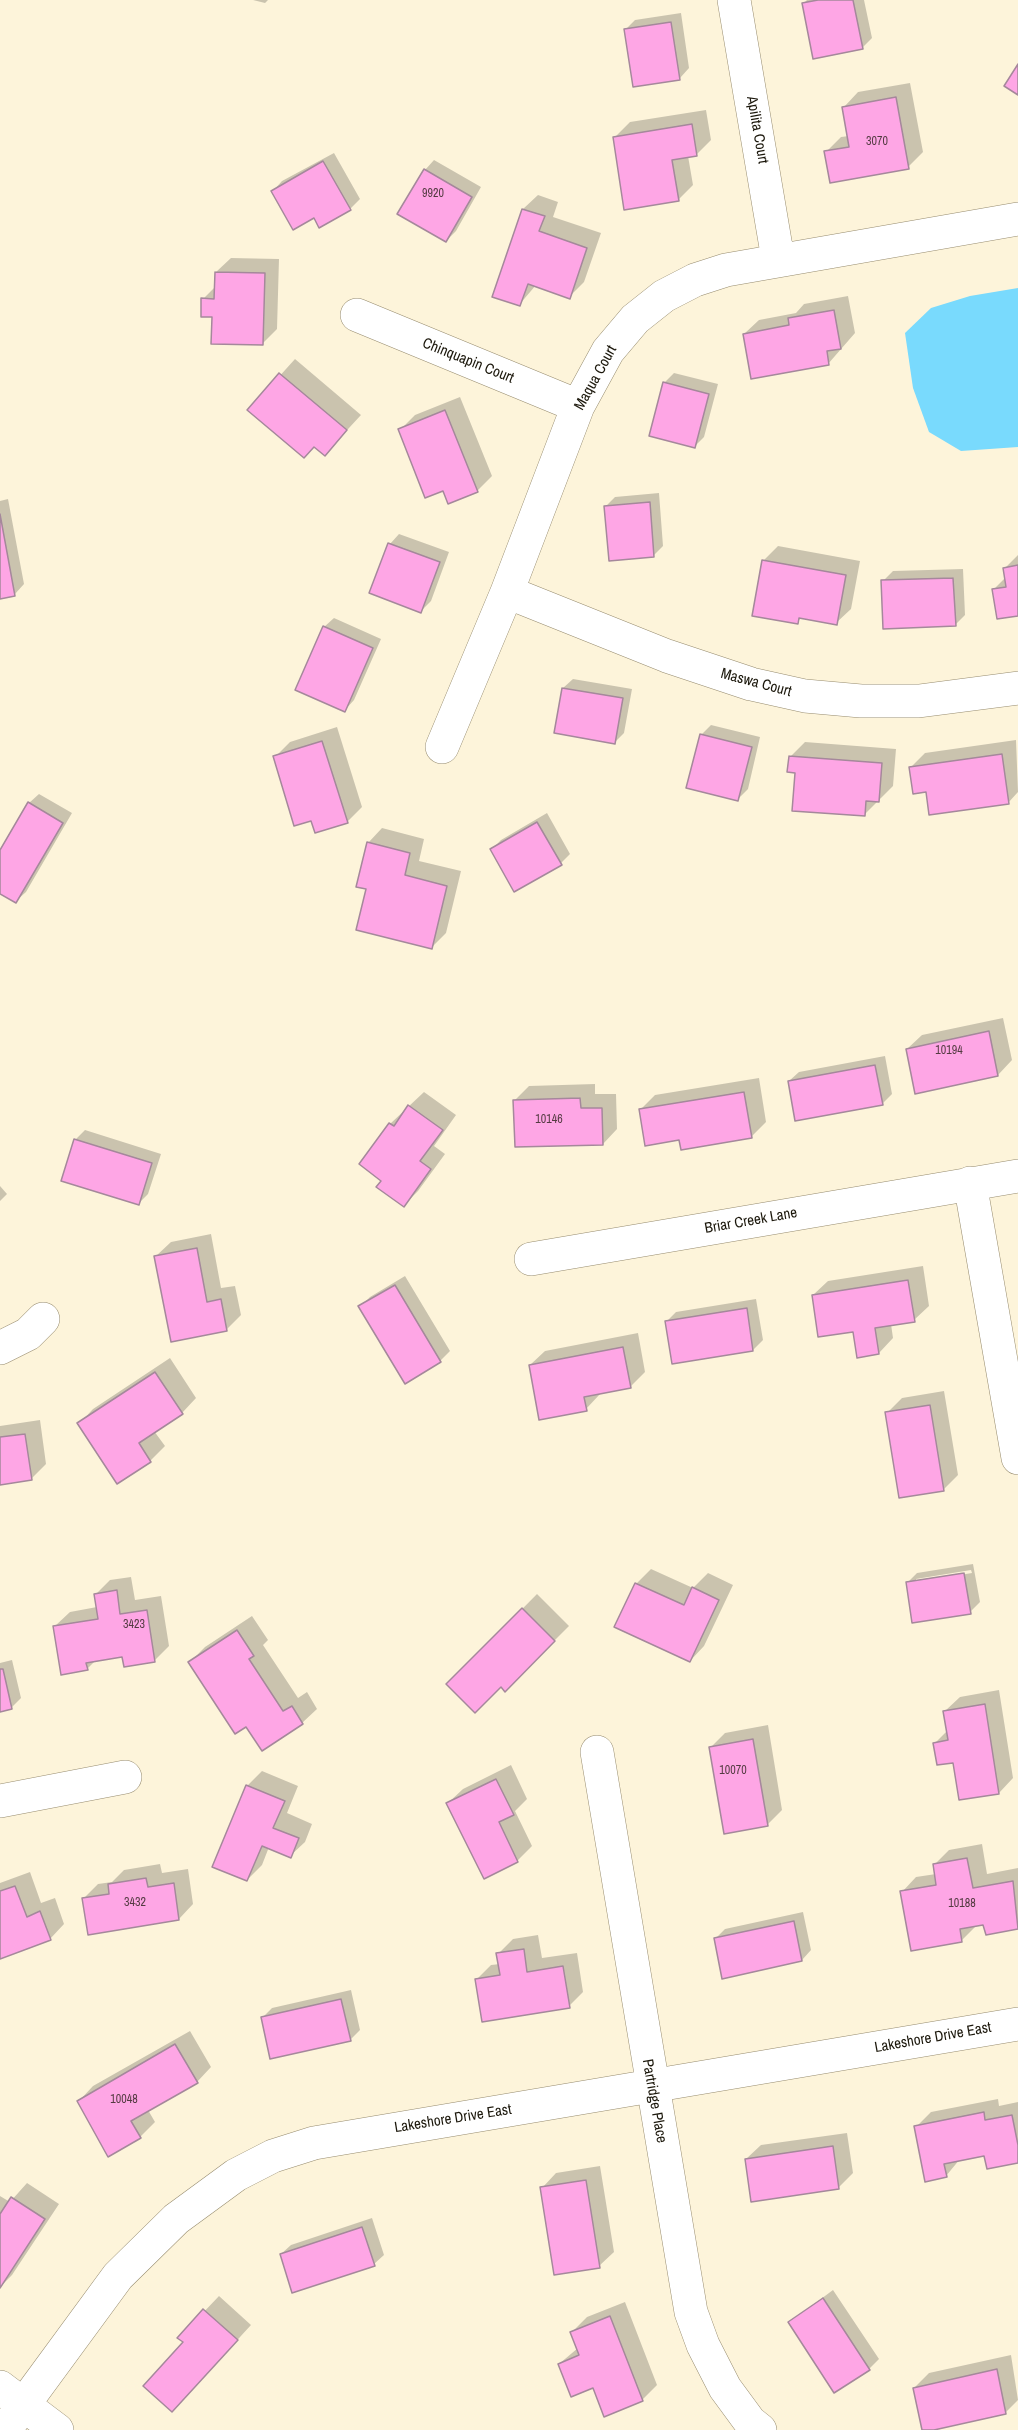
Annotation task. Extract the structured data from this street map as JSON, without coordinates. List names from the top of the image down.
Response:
{
  "streets": {
    "street": [
      "Apilita Court",
      "Chinquapin Court",
      "Maqua Court",
      "Maswa Court",
      "Briar Creek Lane",
      "Lakeshore Drive East",
      "Partridge Place"
    ]
  },
  "crossings": [
    ["Apilita Court", "Maqua Court"],
    ["Chinquapin Court", "Maqua Court"],
    ["Maqua Court", "Maswa Court"],
    ["Lakeshore Drive East", "Partridge Place"]
  ],
  "house_numbers": [
    "3070",
    "9920",
    "10194",
    "10146",
    "3423",
    "10070",
    "3432",
    "10188",
    "10048"
  ]
}
